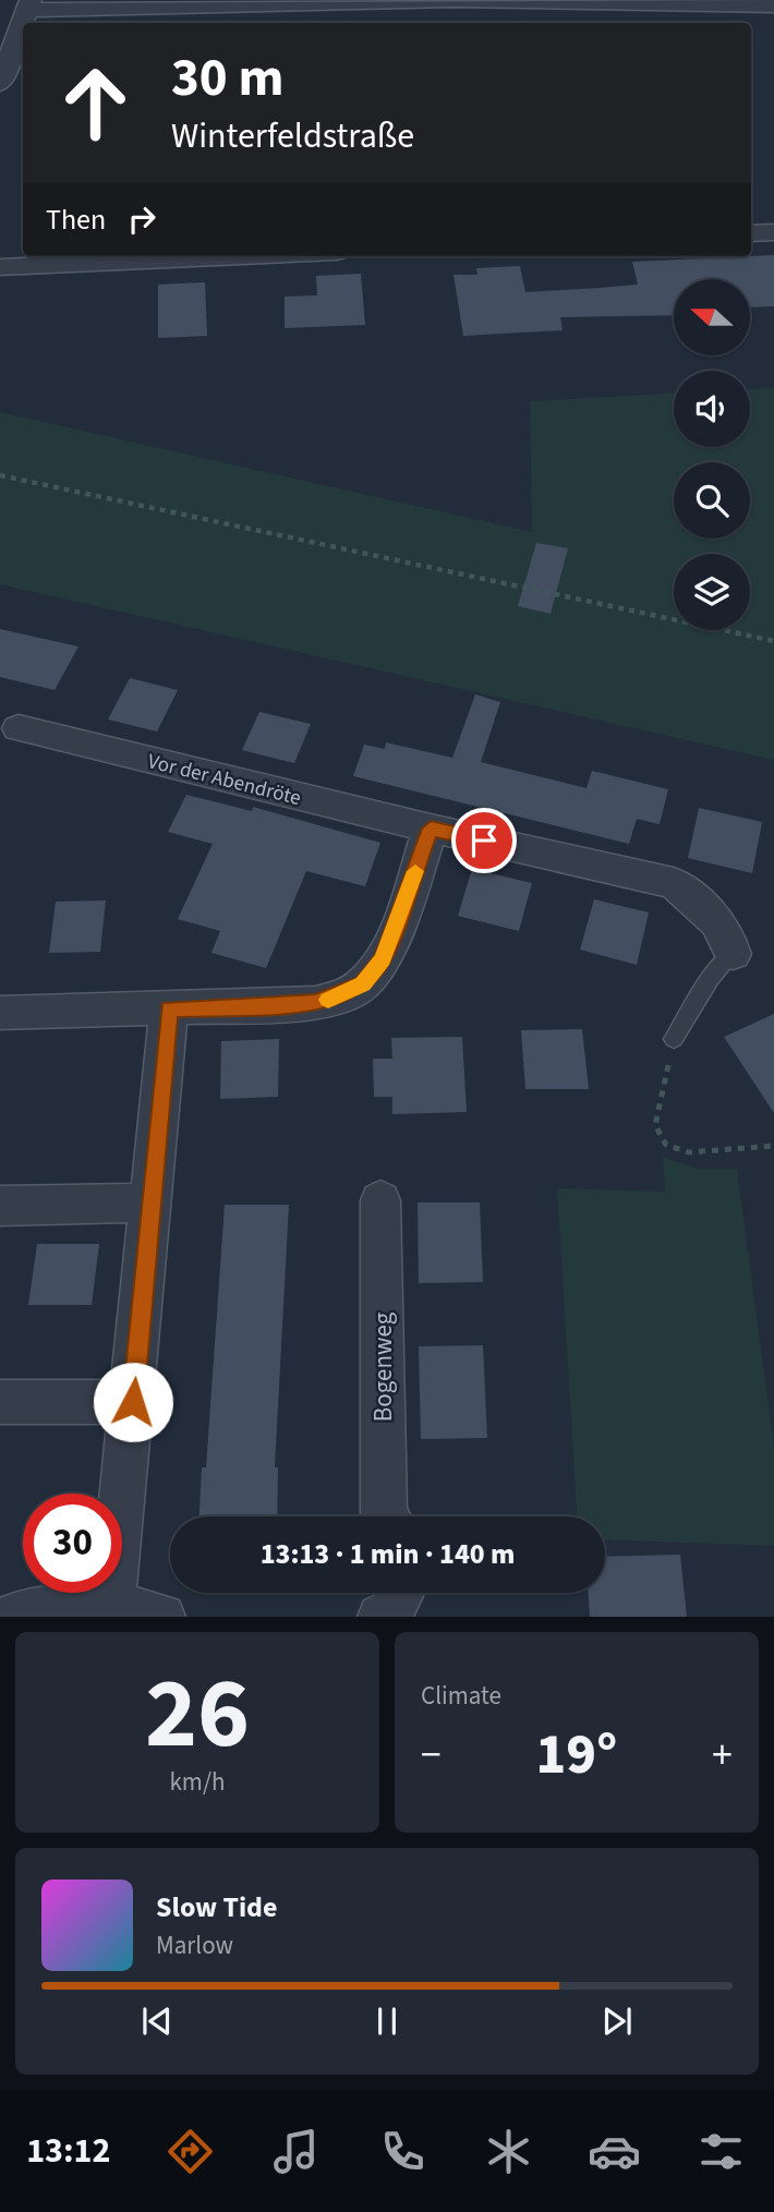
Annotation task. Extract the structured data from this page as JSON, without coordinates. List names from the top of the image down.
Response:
{
  "streets": {
    "street": ["Vor der Abendröte", "Bogenweg"]
  },
  "north": "left",
  "page": {
    "turn": ["30 m", "Winterfeldstraße"],
    "then": "Then",
    "limit": "30",
    "trip": "13:13 · 1 min · 140 m",
    "tile": [
      ["26", "km/h"],
      "Climate"
    ],
    "heat": ["−", "19°", "+"],
    "song": ["Slow Tide", "Marlow"],
    "tabs": "13:12"
  }
}
